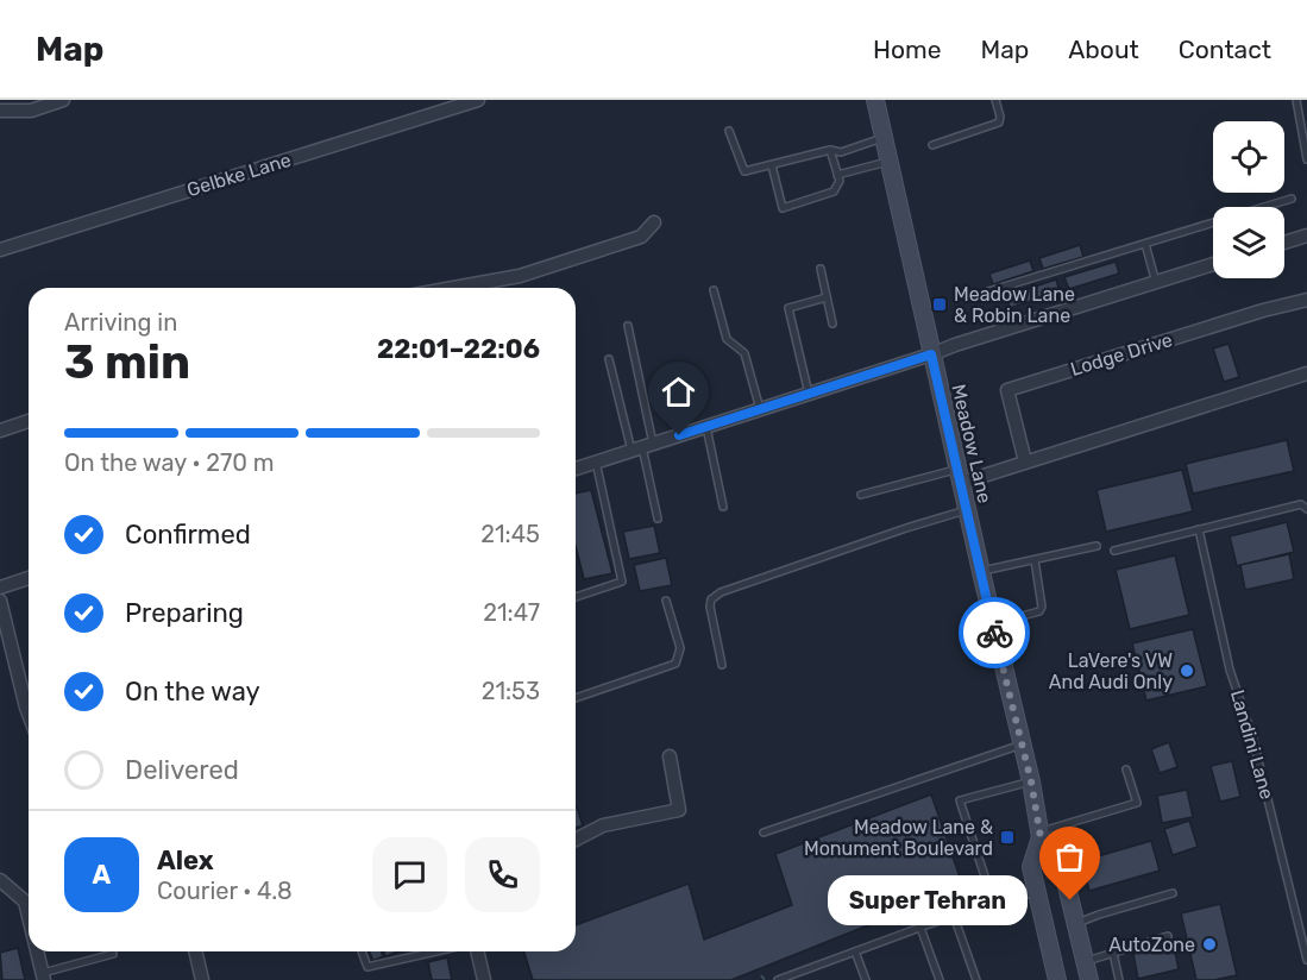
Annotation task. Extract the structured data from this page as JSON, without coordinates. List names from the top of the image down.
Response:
{
  "streets": {
    "street": ["Gelbke Lane", "Lodge Drive", "Meadow Lane"],
    "lane": ["Landini Lane"]
  },
  "places": {
    "transit": ["Meadow Lane & Robin Lane", "Meadow Lane & Monument Boulevard"],
    "other": ["LaVere's VW And Audi Only", "Super Tehran", "AutoZone"]
  },
  "page": {
    "header": "Map",
    "nav": [
      "Home",
      "Map",
      "About",
      "Contact"
    ],
    "heading": ["3 min", "Arriving in", "22:01–22:06"],
    "panel": ["Alex", "Courier · 4.8"],
    "bar": "On the way · 270 m",
    "list": [
      ["Confirmed", "21:45"],
      ["Preparing", "21:47"],
      ["On the way", "21:53"],
      "Delivered"
    ],
    "round": "A",
    "bubble": "Super Tehran"
  }
}
